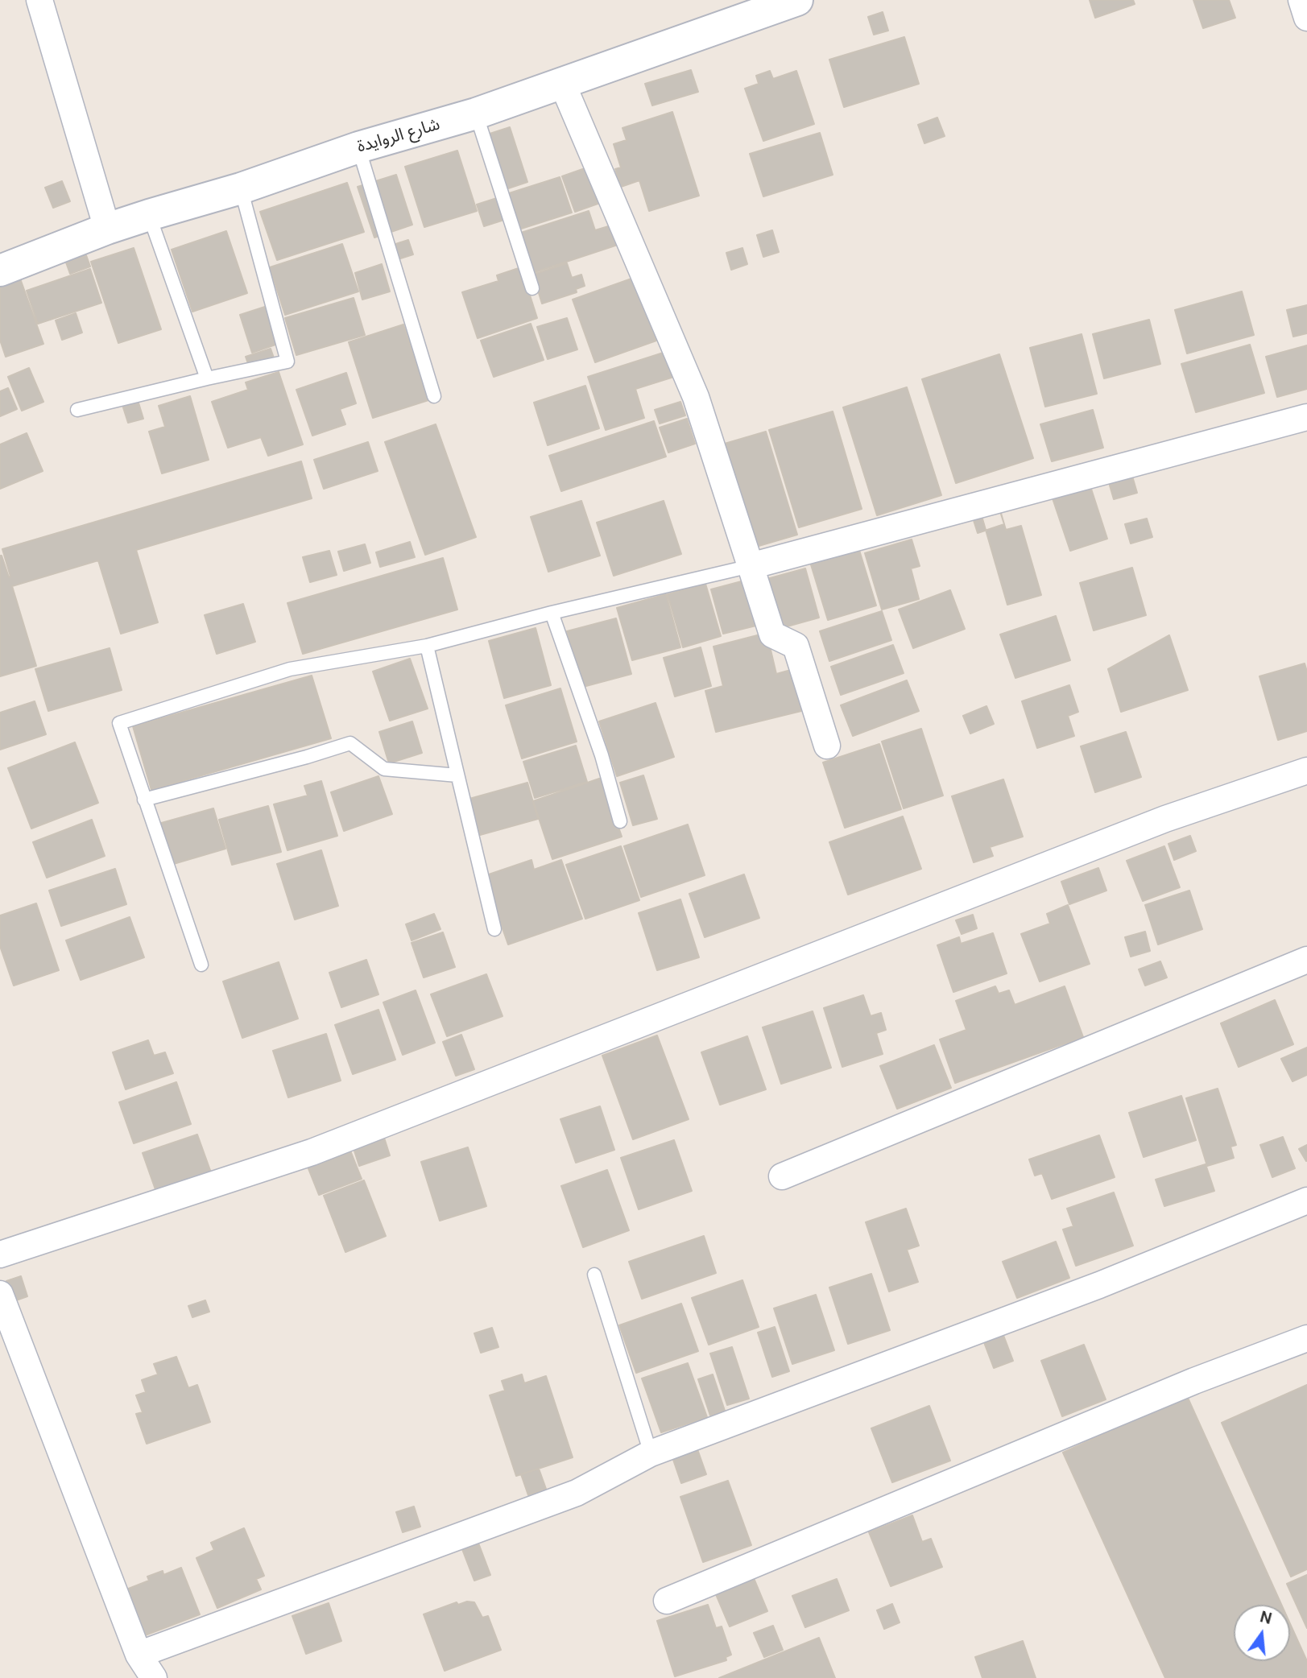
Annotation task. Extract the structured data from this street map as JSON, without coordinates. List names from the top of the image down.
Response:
{
  "streets": {
    "street": ["شارع الروايدة"]
  },
  "north": "top"
}
